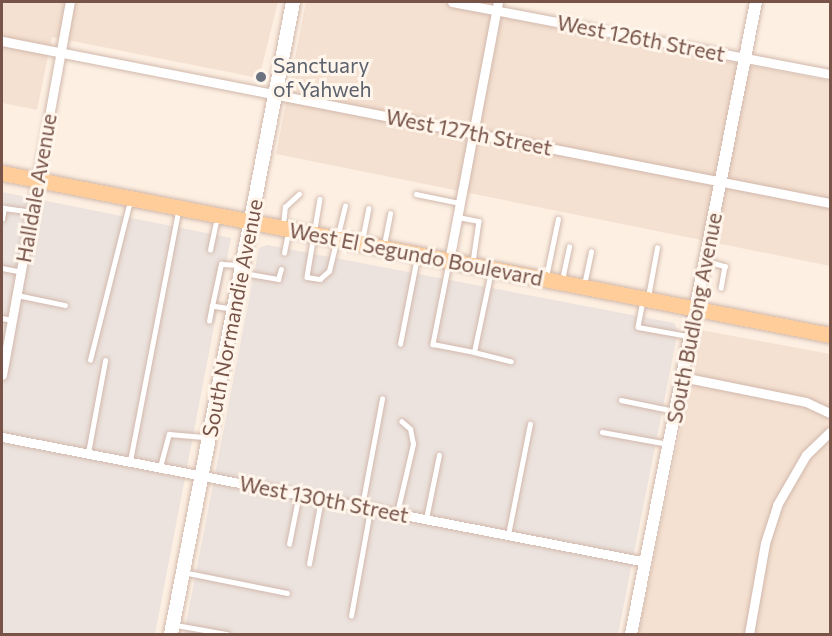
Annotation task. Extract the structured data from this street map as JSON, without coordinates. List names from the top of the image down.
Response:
{
  "streets": {
    "main road": ["West El Segundo Boulevard", "South Normandie Avenue"],
    "street": [
      "West 126th Street",
      "West 127th Street",
      "Halldale Avenue",
      "South Budlong Avenue",
      "West 130th Street"
    ]
  },
  "crossings": [
    ["West 126th Street", "South Budlong Avenue"],
    ["West 127th Street", "Halldale Avenue"],
    ["West 127th Street", "South Normandie Avenue"],
    ["West 127th Street", "South Budlong Avenue"],
    ["Halldale Avenue", "West El Segundo Boulevard"],
    ["West El Segundo Boulevard", "South Normandie Avenue"],
    ["West El Segundo Boulevard", "South Budlong Avenue"],
    ["South Normandie Avenue", "West 130th Street"],
    ["South Budlong Avenue", "West 130th Street"]
  ],
  "places": ["Sanctuary of Yahweh"]
}
